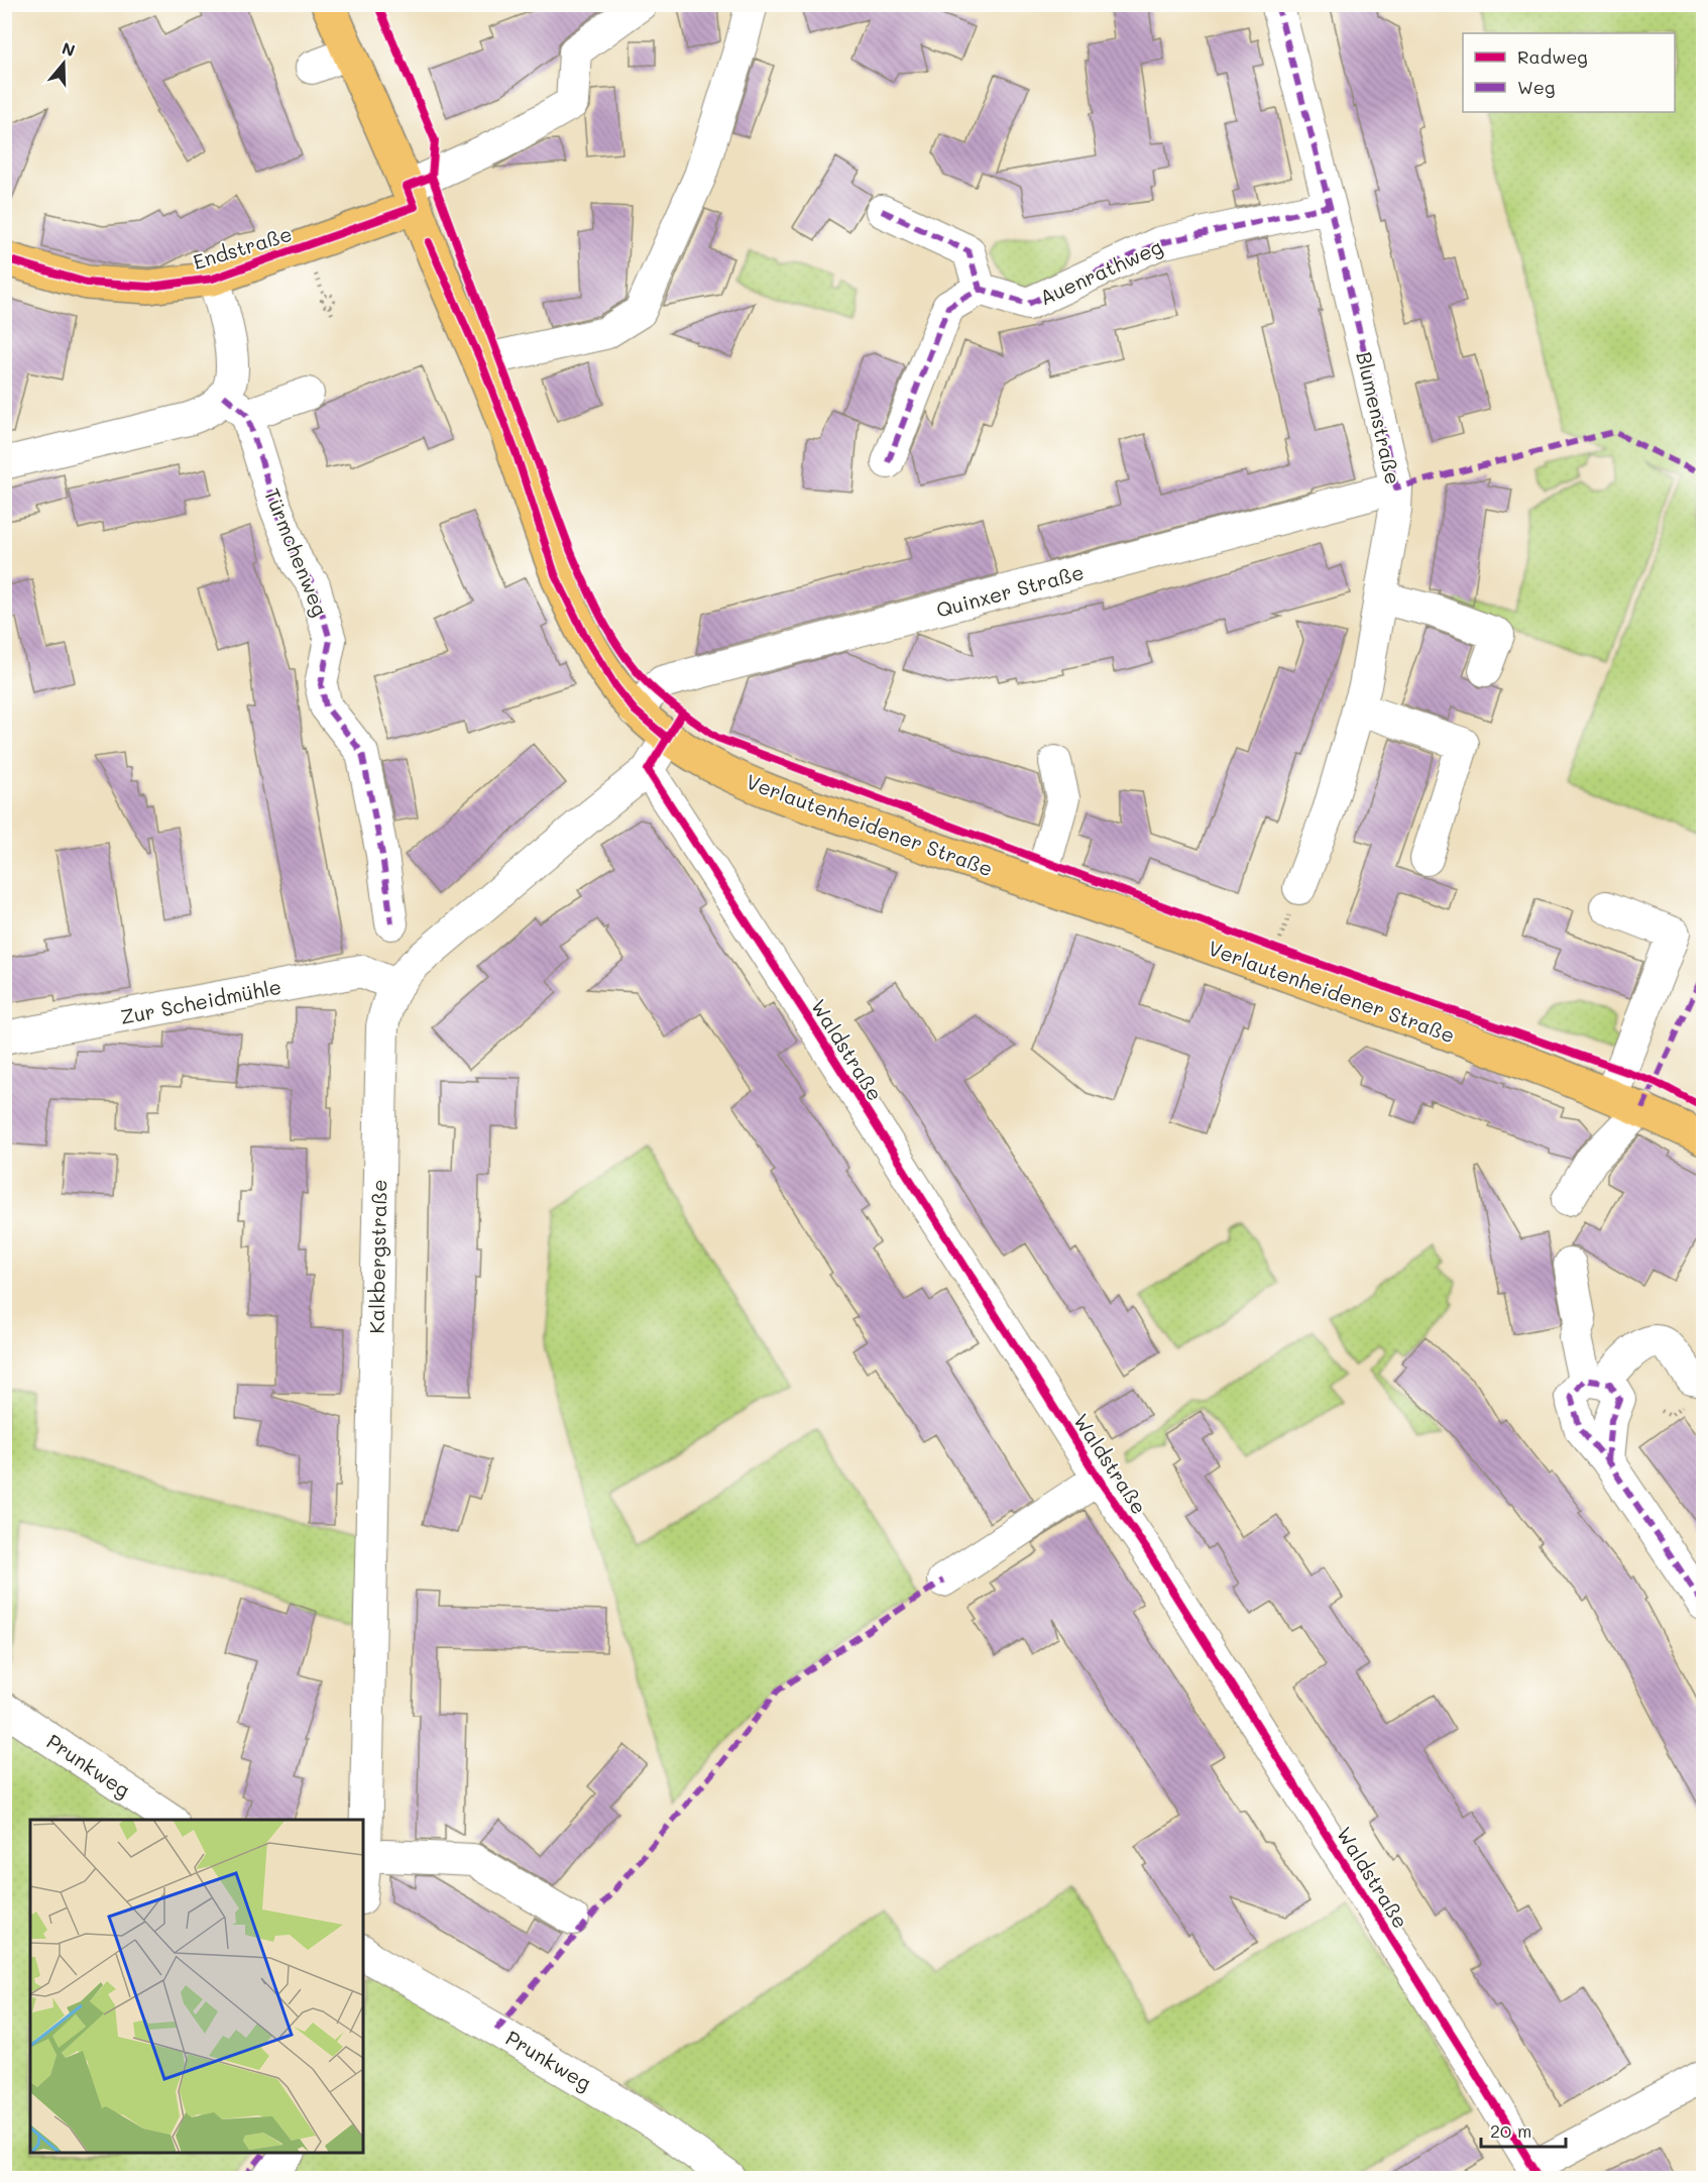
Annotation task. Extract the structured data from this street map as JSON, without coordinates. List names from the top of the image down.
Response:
{
  "streets": {
    "main road": ["Endstraße", "Verlautenheidener Straße"],
    "street": [
      "Auenrathweg",
      "Blumenstraße",
      "Türmchenweg",
      "Quinxer Straße",
      "Zur Scheidmühle",
      "Waldstraße",
      "Kalkbergstraße",
      "Prunkweg"
    ]
  },
  "crossings": [
    ["Endstraße", "Verlautenheidener Straße"],
    ["Auenrathweg", "Blumenstraße"],
    ["Blumenstraße", "Quinxer Straße"],
    ["Quinxer Straße", "Verlautenheidener Straße"],
    ["Verlautenheidener Straße", "Kalkbergstraße"],
    ["Zur Scheidmühle", "Kalkbergstraße"],
    ["Waldstraße", "Kalkbergstraße"]
  ],
  "legend": ["Radweg", "Weg"],
  "scale_bar": "20 m",
  "north": "top"
}
